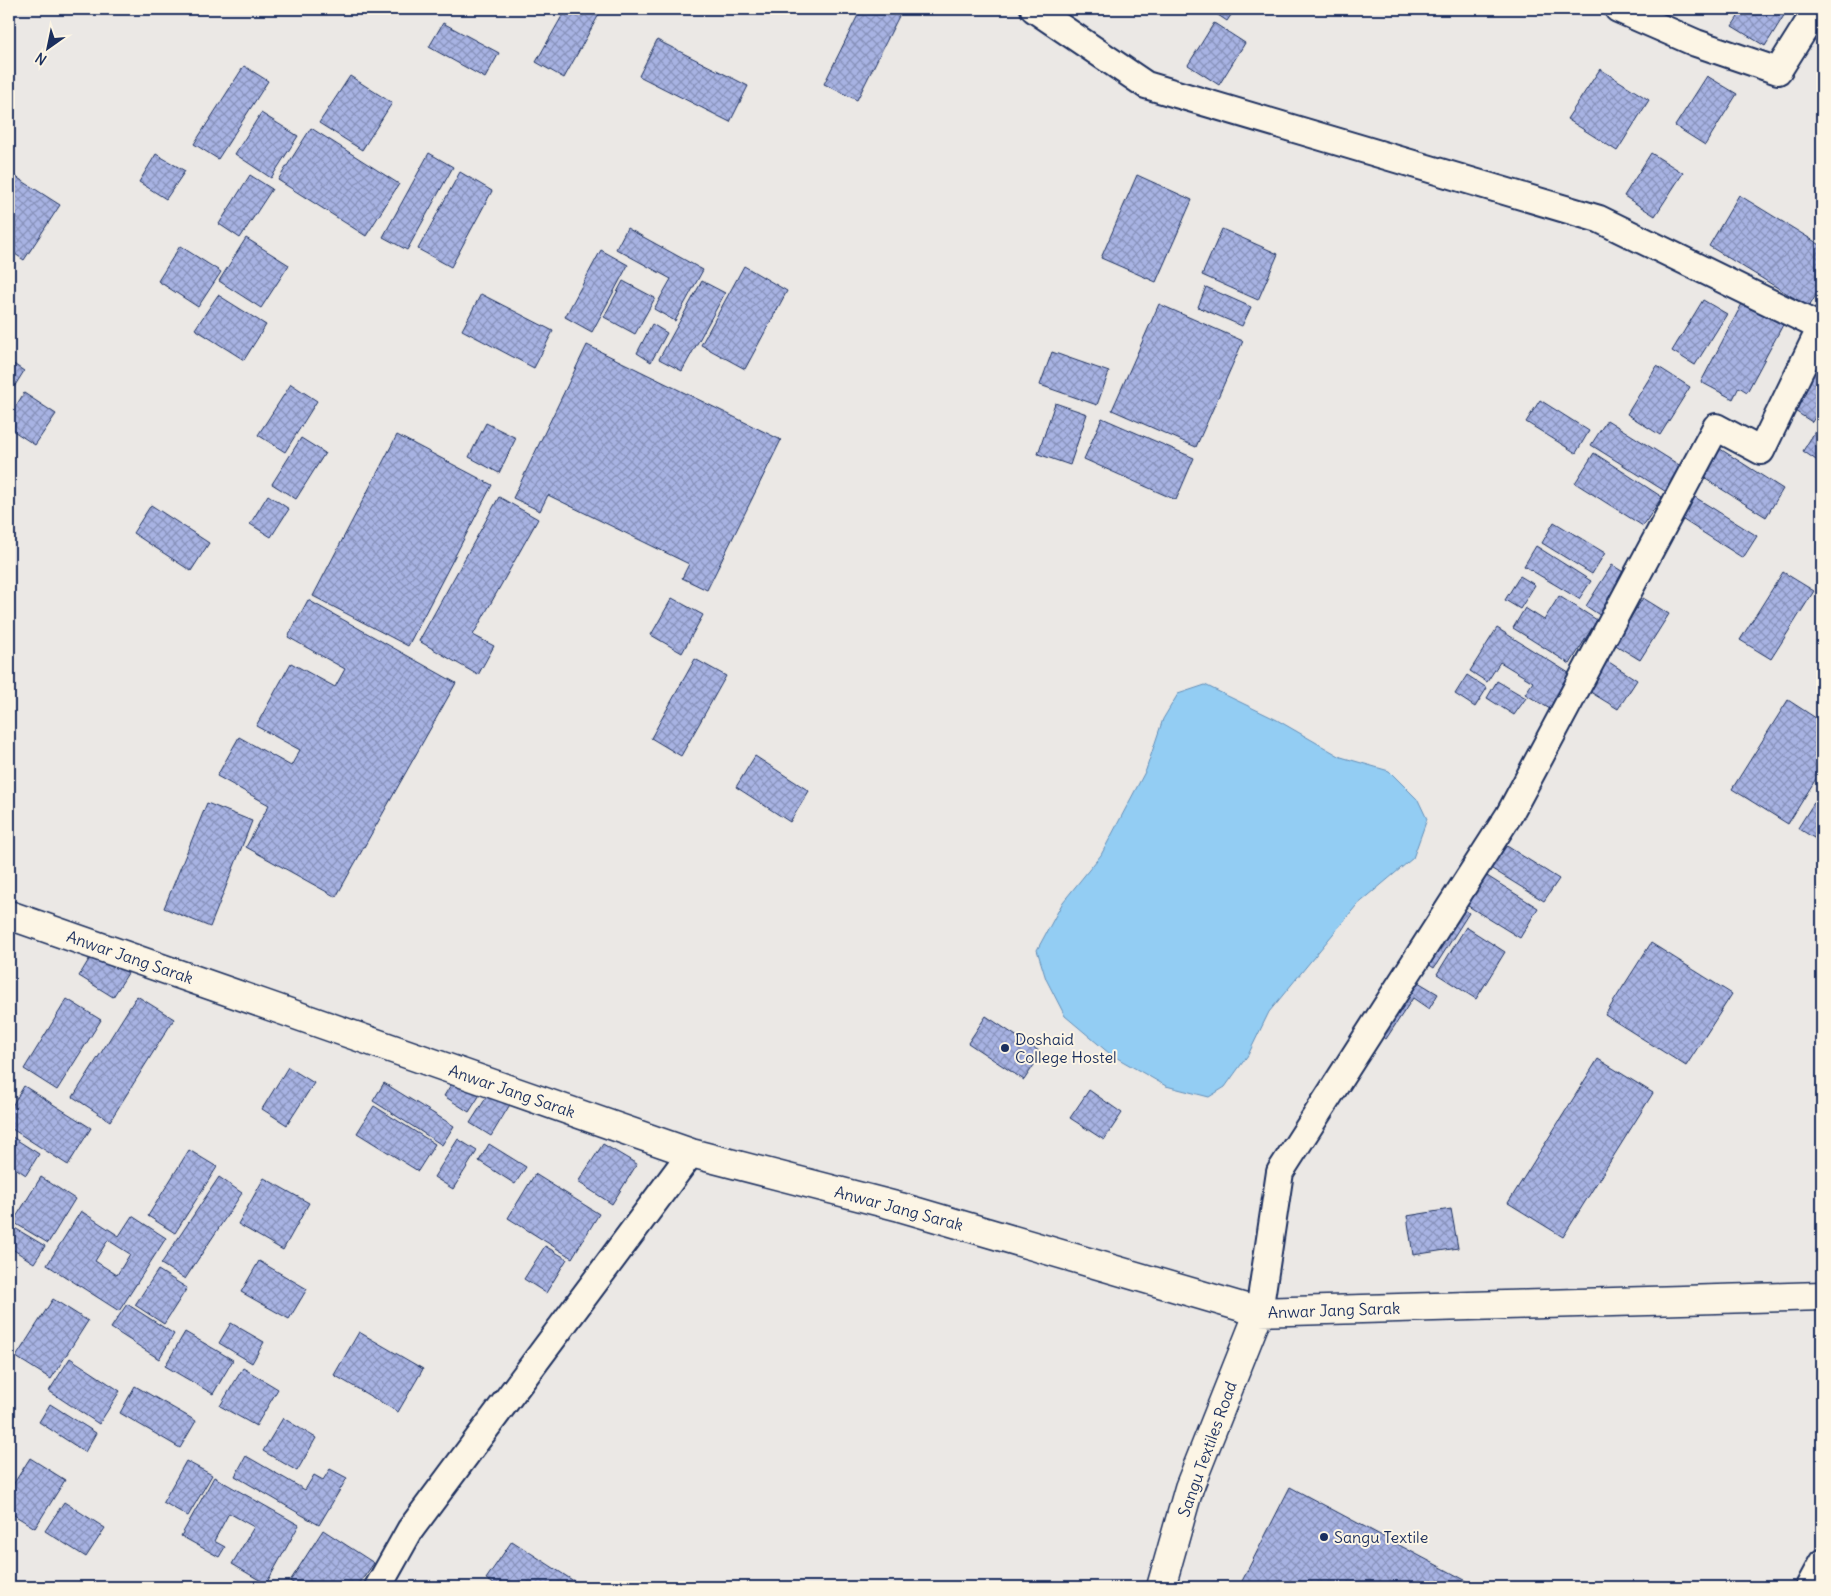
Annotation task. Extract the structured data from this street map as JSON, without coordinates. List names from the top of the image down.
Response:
{
  "streets": {
    "main road": ["Anwar Jang Sarak", "Sangu Textiles Road"]
  },
  "crossings": [
    ["Anwar Jang Sarak", "Sangu Textiles Road"]
  ],
  "places": ["Doshaid College Hostel", "Sangu Textile"],
  "north": "bottom left"
}
